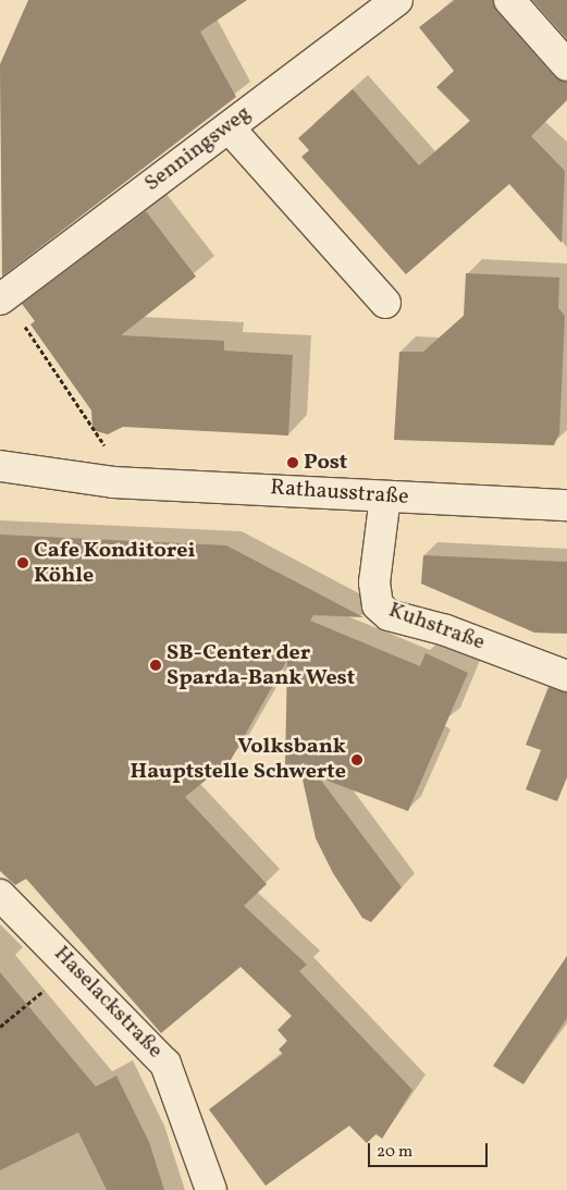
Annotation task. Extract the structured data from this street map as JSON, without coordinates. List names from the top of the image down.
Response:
{
  "streets": {
    "street": [
      "Senningsweg",
      "Rathausstraße",
      "Kuhstraße",
      "Haselackstraße"
    ]
  },
  "crossings": [
    ["Rathausstraße", "Kuhstraße"]
  ],
  "places": [
    "Post",
    "Cafe Konditorei Köhle",
    "SB-Center der Sparda-Bank West",
    "Volksbank Hauptstelle Schwerte"
  ],
  "scale_bar": "20 m"
}
